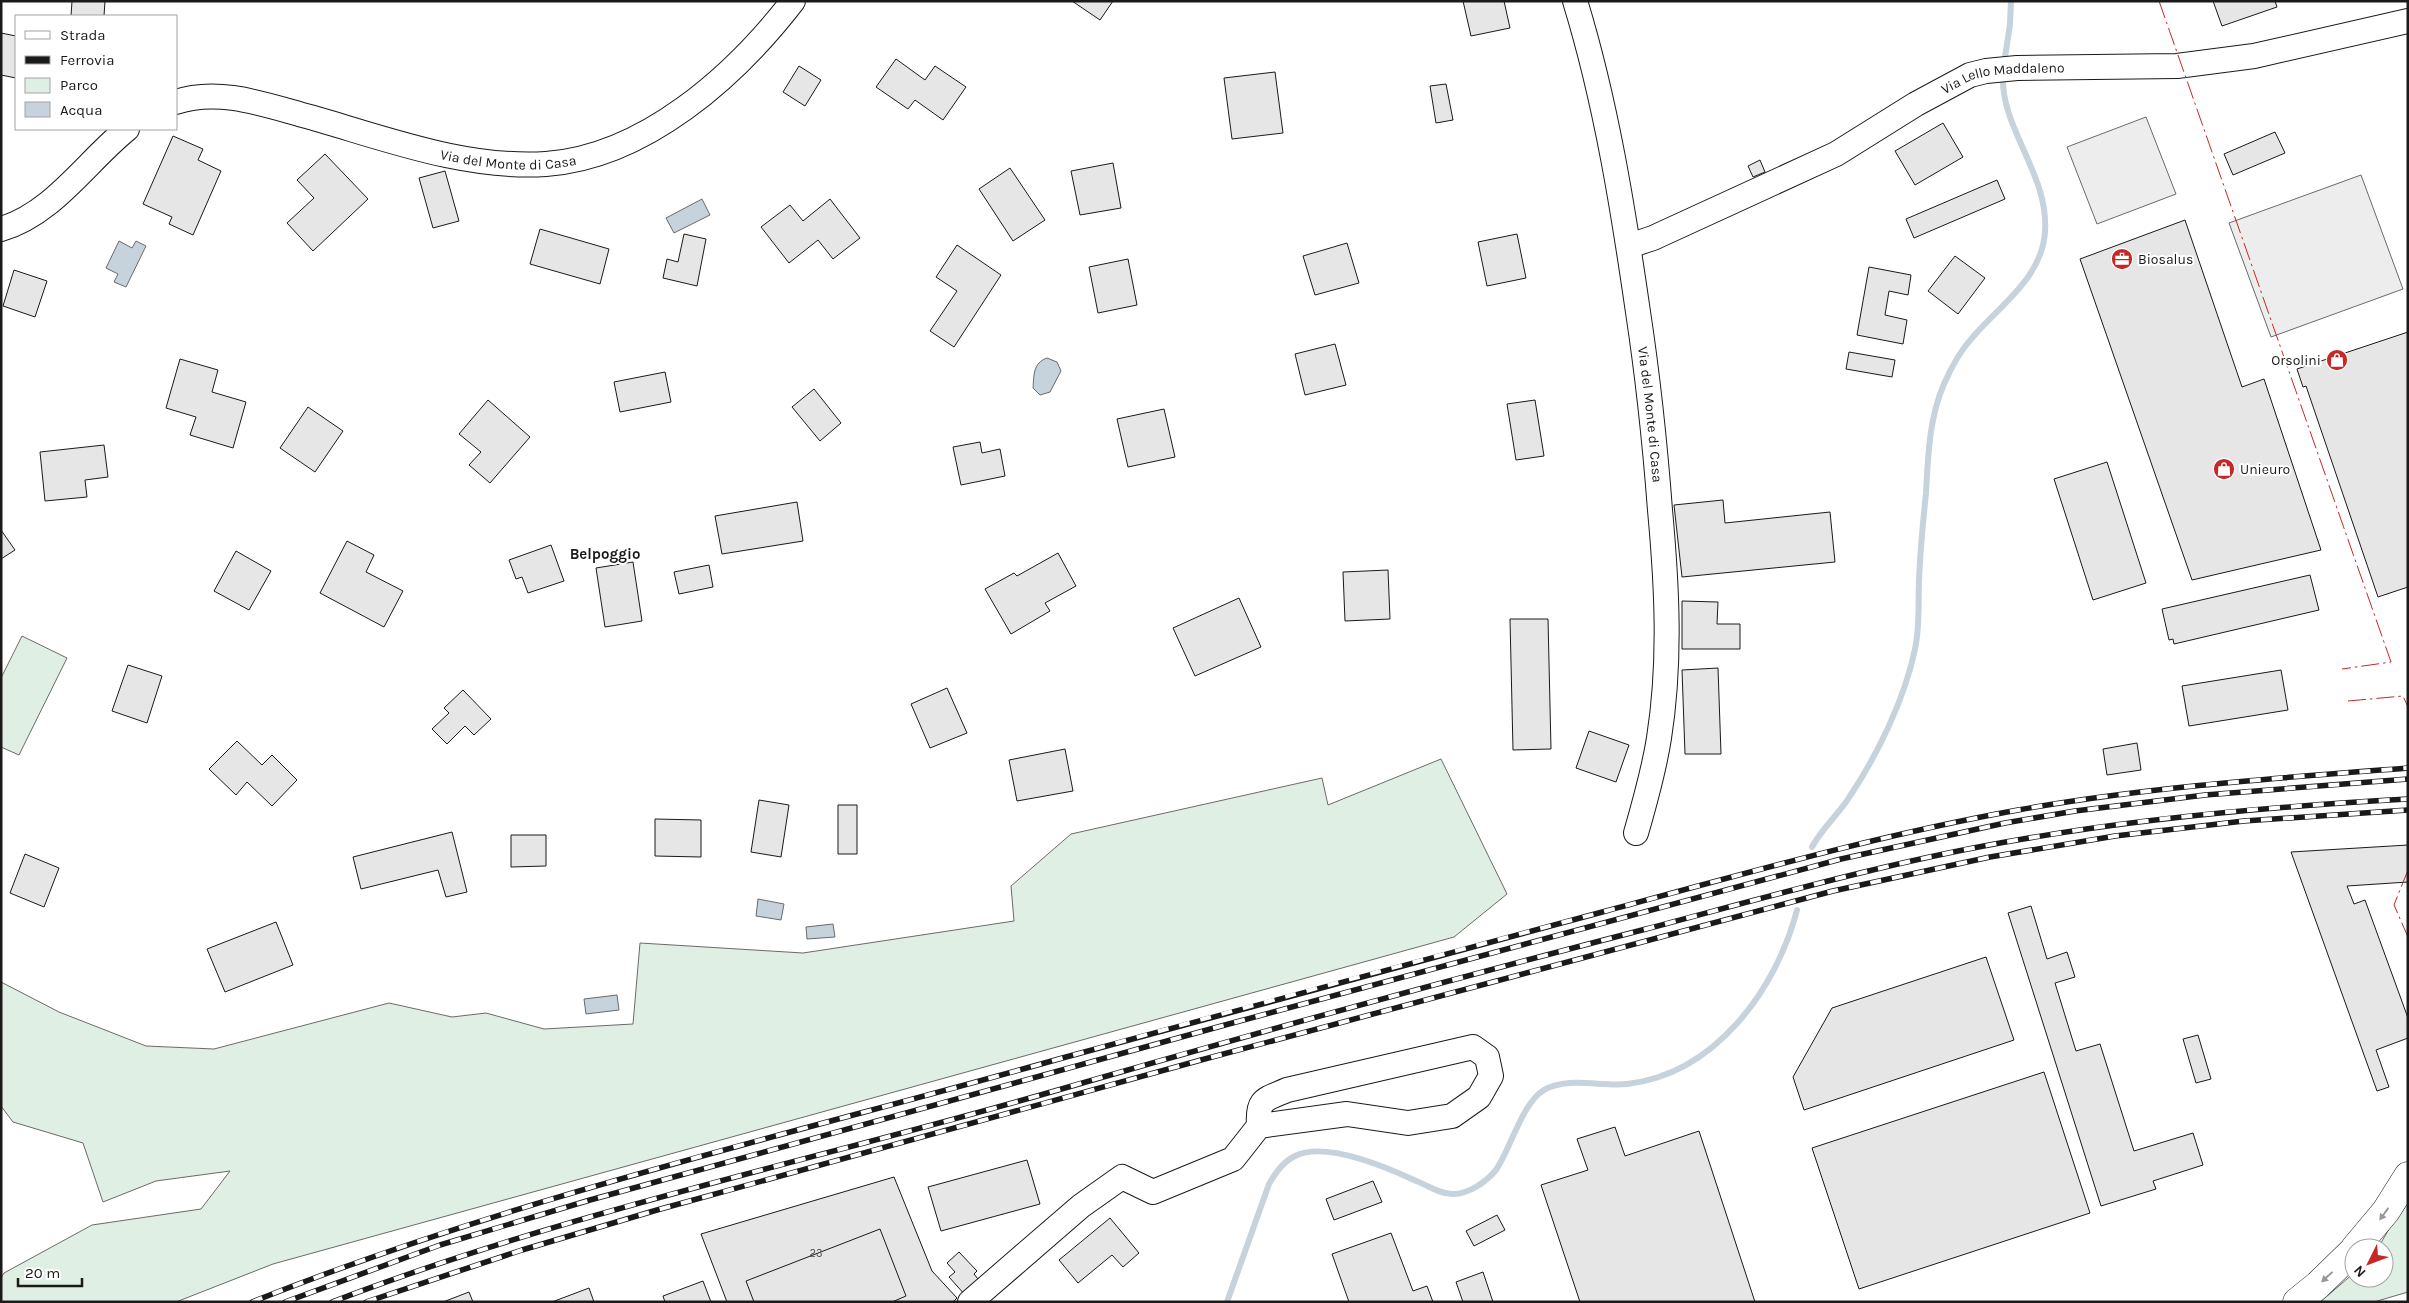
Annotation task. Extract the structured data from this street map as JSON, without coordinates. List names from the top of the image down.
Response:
{
  "streets": {
    "street": ["Via Lello Maddaleno", "Via del Monte di Casa"]
  },
  "crossings": [
    ["Via Lello Maddaleno", "Via del Monte di Casa"]
  ],
  "districts": ["Belpoggio"],
  "places": {
    "office": ["Biosalus"],
    "shop": ["Orsolini", "Unieuro"]
  },
  "house_numbers": ["23"],
  "legend": [
    "Strada",
    "Ferrovia",
    "Parco",
    "Acqua"
  ],
  "scale_bar": "20 m",
  "north": "bottom left"
}
